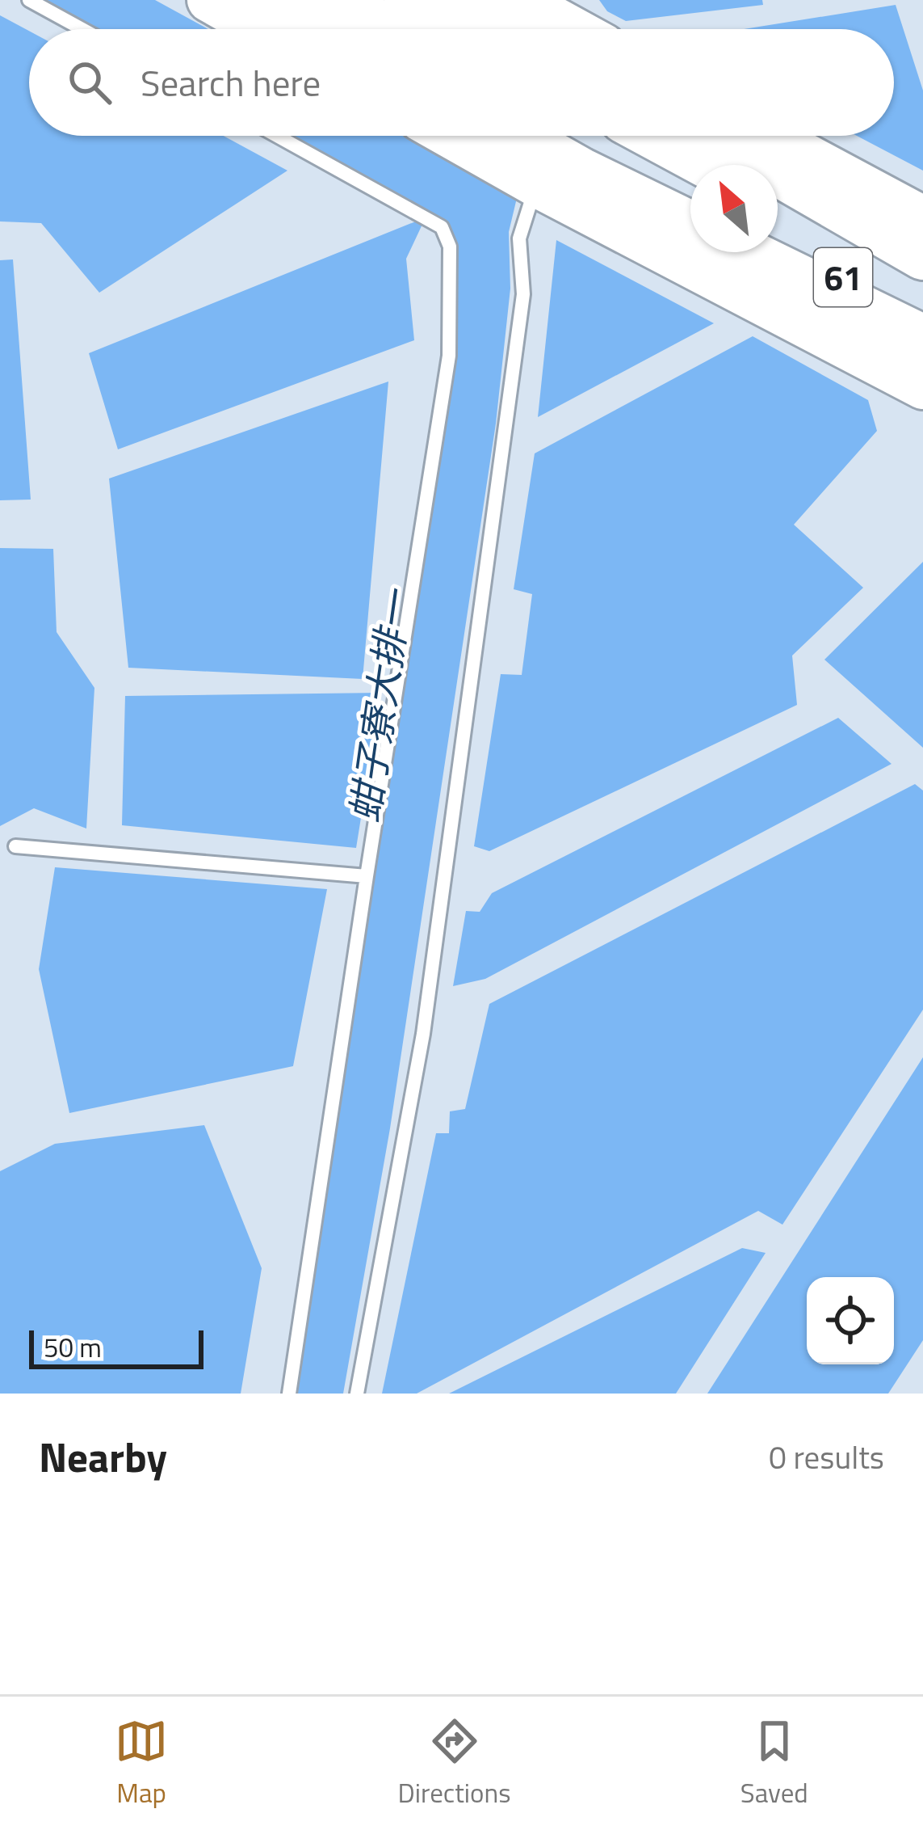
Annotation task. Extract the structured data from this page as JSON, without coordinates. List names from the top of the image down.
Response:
{
  "streets": {
    "highway": ["61"]
  },
  "water": ["蚶子寮大排一"],
  "scale_bar": "50 m",
  "north": "top left",
  "page": {
    "search": "Search here",
    "scale": "50 m",
    "heading": ["Nearby", "0 results"],
    "nav": ["Map", "Directions", "Saved"]
  }
}
